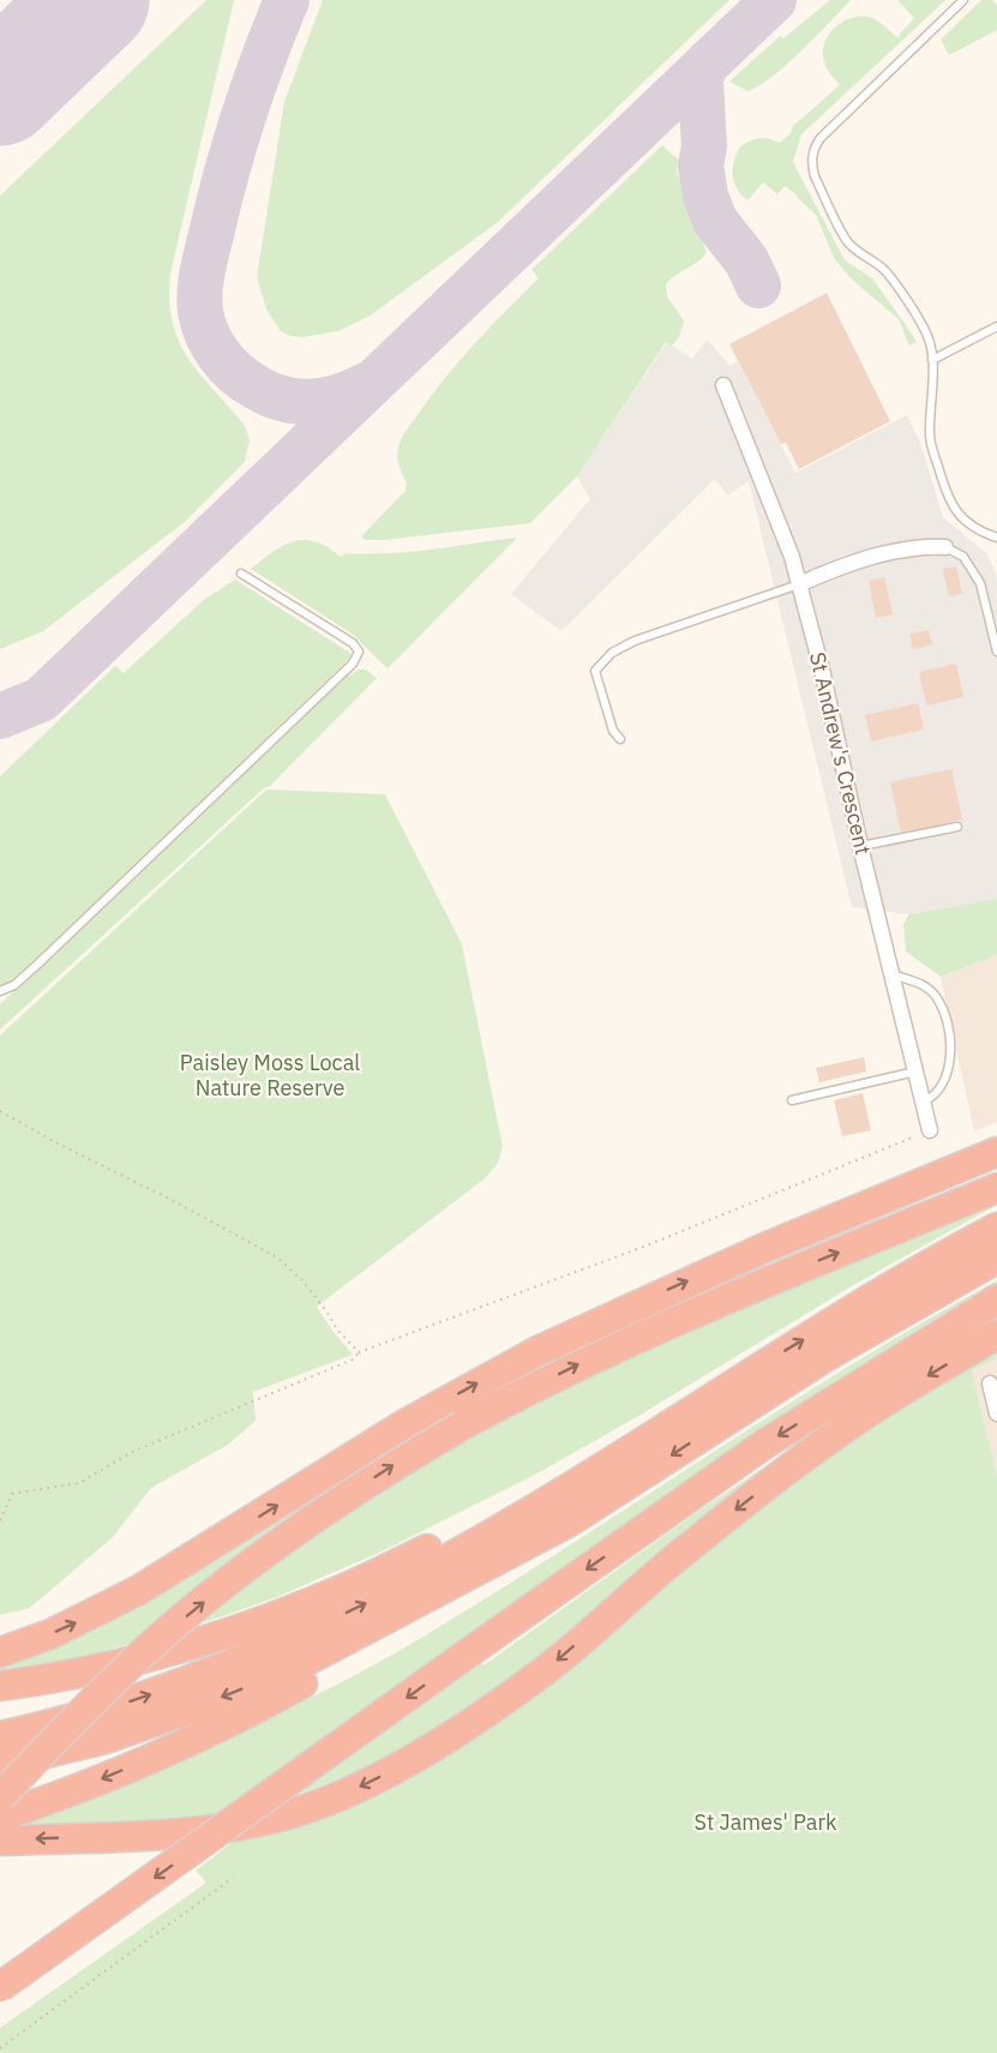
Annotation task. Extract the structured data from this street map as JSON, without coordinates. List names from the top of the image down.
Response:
{
  "streets": {
    "street": ["St Andrew's Crescent"]
  },
  "parks": ["Paisley Moss Local Nature Reserve", "St James' Park"]
}
